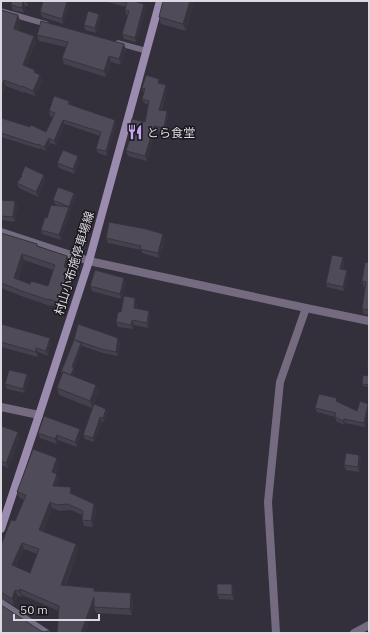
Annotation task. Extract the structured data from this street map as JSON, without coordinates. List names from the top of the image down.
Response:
{
  "streets": {
    "main road": ["村山小布施停車場線"]
  },
  "places": {
    "restaurant": ["とら食堂"]
  },
  "scale_bar": "50 m"
}
